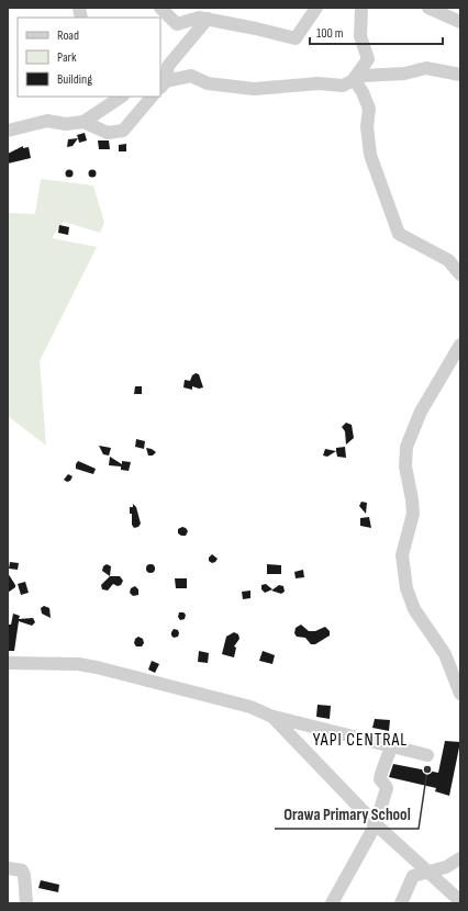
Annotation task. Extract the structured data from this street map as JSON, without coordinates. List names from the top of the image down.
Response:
{
  "districts": ["YAPI CENTRAL"],
  "places": ["Orawa Primary School"],
  "legend": ["Road", "Park", "Building"],
  "scale_bar": "100 m"
}
